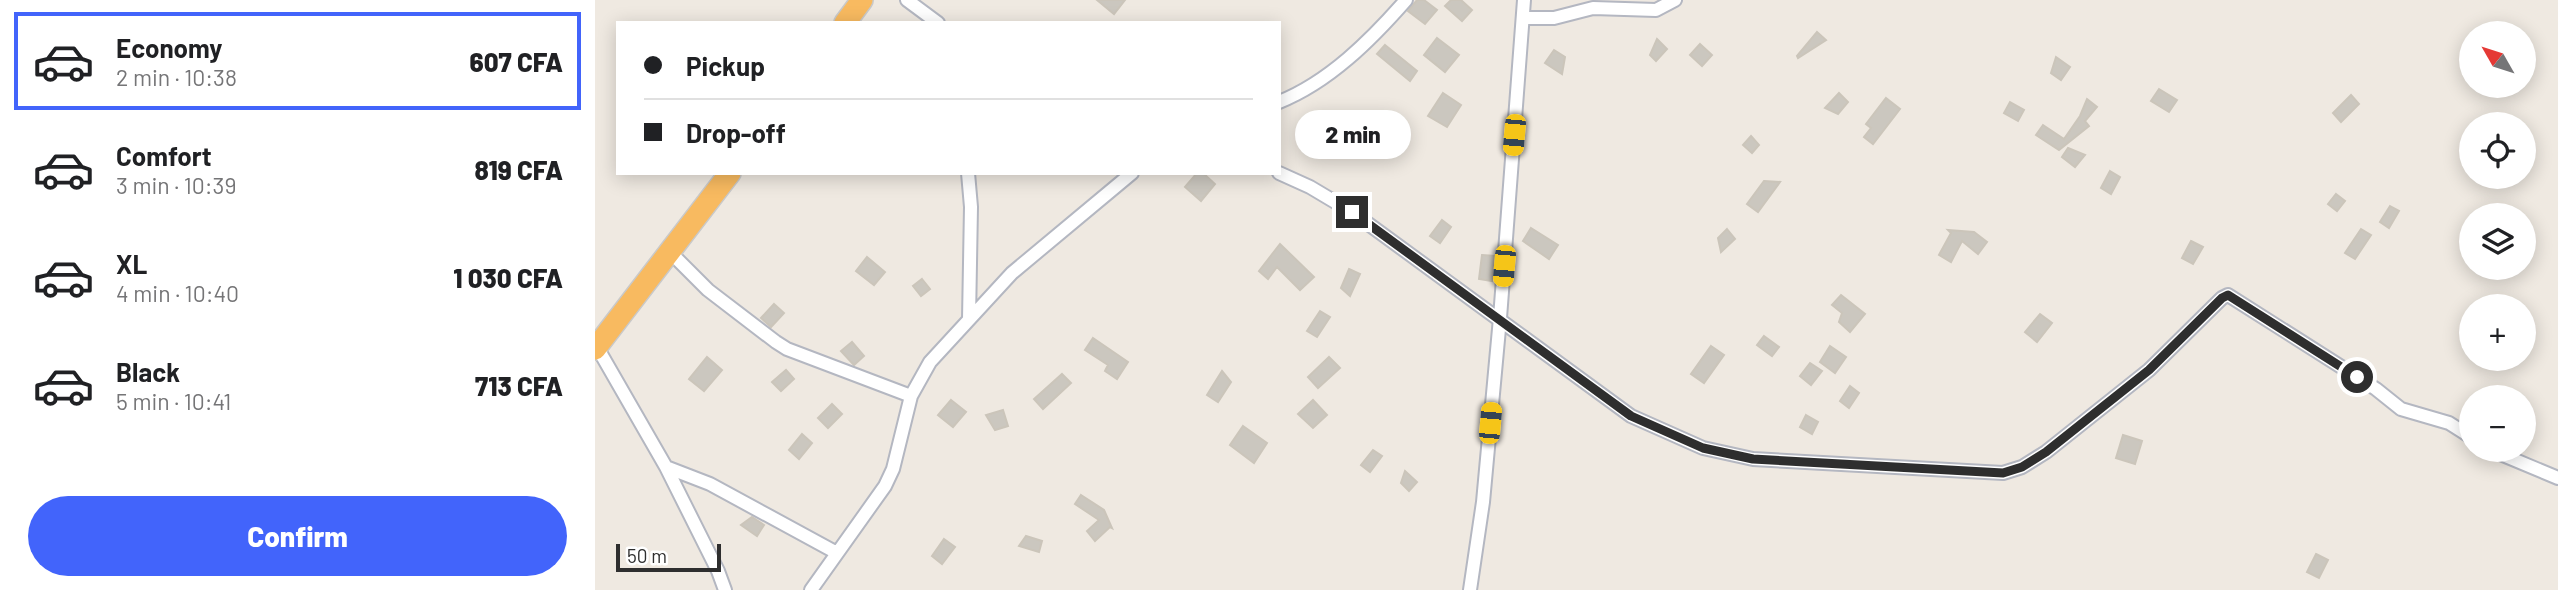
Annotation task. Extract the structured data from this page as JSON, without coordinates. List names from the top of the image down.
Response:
{
  "scale_bar": "50 m",
  "north": "top left",
  "page": {
    "list": [
      {
        "name": "Economy",
        "note": "2 min · 10:38",
        "value": "607 CFA"
      },
      {
        "name": "Comfort",
        "note": "3 min · 10:39",
        "value": "819 CFA"
      },
      {
        "name": "XL",
        "note": "4 min · 10:40",
        "value": "1 030 CFA"
      },
      {
        "name": "Black",
        "note": "5 min · 10:41",
        "value": "713 CFA"
      }
    ],
    "map_buttons": ["+", "−"],
    "banner": ["Pickup", "Drop-off"],
    "bubble": "2 min",
    "buttons": "Confirm",
    "scale": "50 m"
  }
}
